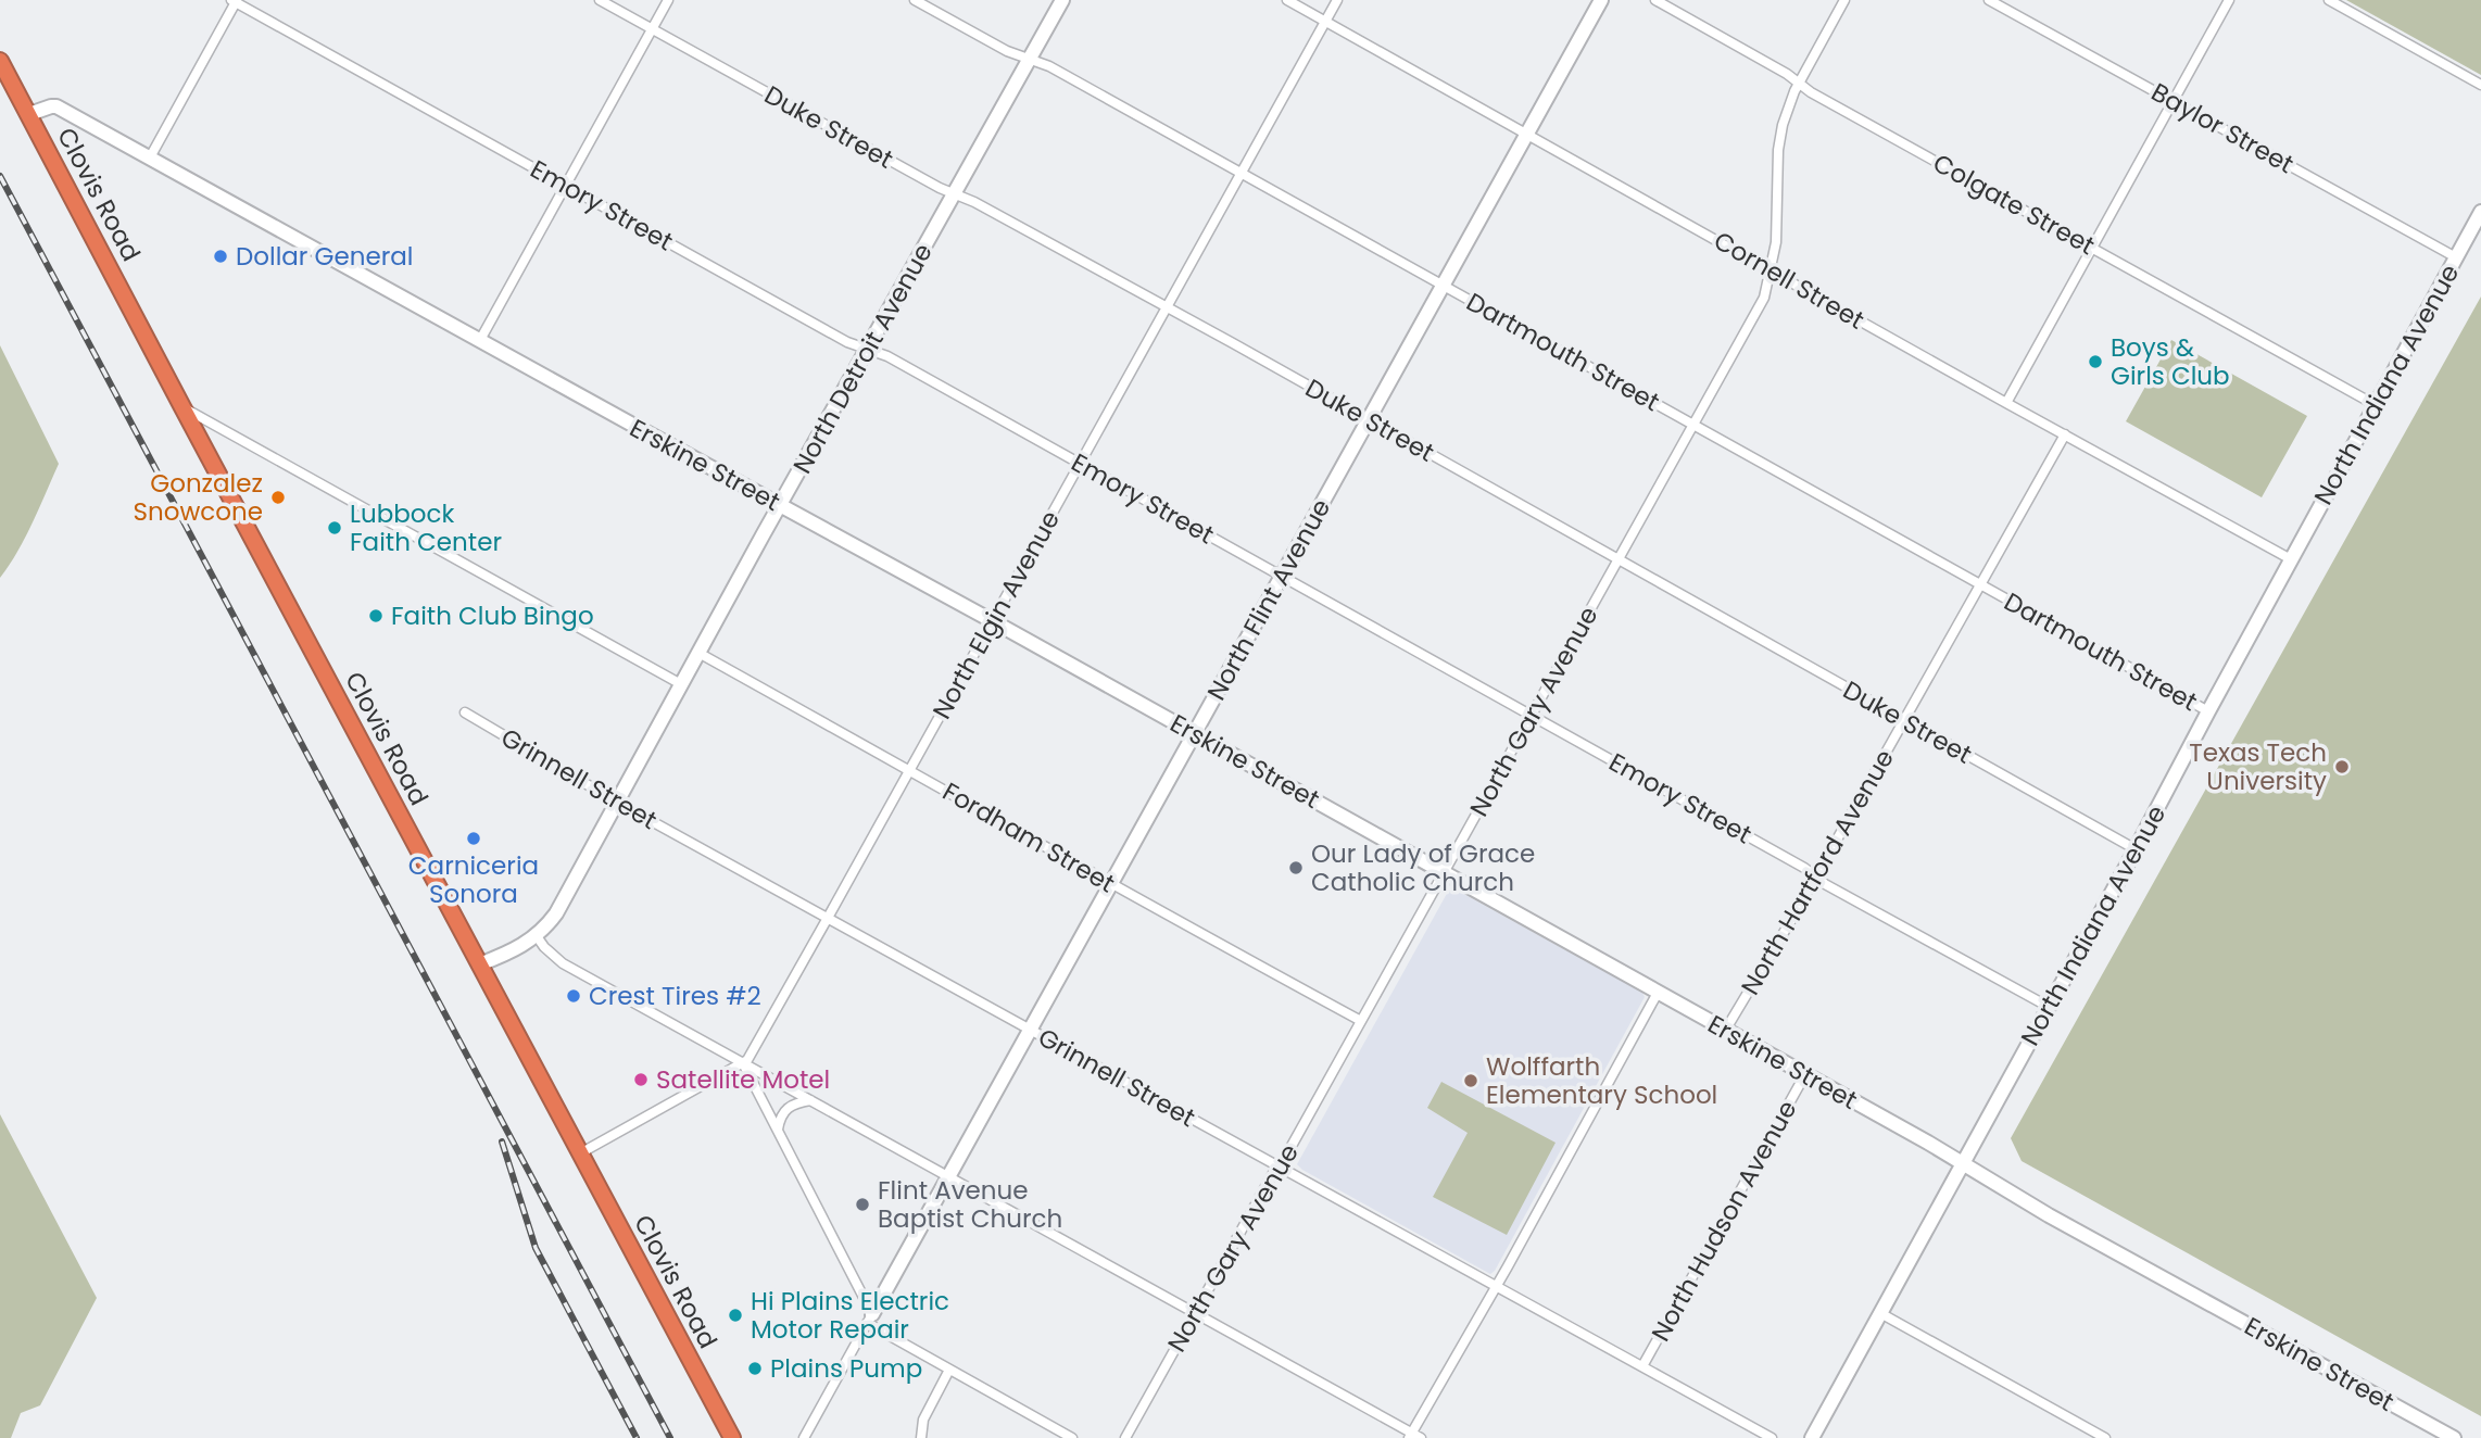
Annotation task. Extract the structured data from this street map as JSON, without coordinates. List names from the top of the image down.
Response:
{
  "streets": {
    "highway": ["Clovis Road"],
    "street": [
      "Duke Street",
      "Baylor Street",
      "Colgate Street",
      "Emory Street",
      "Cornell Street",
      "Dartmouth Street",
      "North Detroit Avenue",
      "North Indiana Avenue",
      "Erskine Street",
      "North Flint Avenue",
      "North Elgin Avenue",
      "North Gary Avenue",
      "Grinnell Street",
      "Fordham Street",
      "North Hartford Avenue",
      "North Hudson Avenue"
    ]
  },
  "crossings": [
    ["Duke Street", "North Detroit Avenue"],
    ["Duke Street", "North Indiana Avenue"],
    ["Duke Street", "North Flint Avenue"],
    ["Duke Street", "North Elgin Avenue"],
    ["Duke Street", "North Gary Avenue"],
    ["Duke Street", "North Hartford Avenue"],
    ["Baylor Street", "North Indiana Avenue"],
    ["Clovis Road", "North Detroit Avenue"],
    ["Clovis Road", "Erskine Street"],
    ["Clovis Road", "North Elgin Avenue"],
    ["Colgate Street", "North Indiana Avenue"],
    ["Colgate Street", "North Gary Avenue"],
    ["Emory Street", "North Detroit Avenue"],
    ["Emory Street", "North Indiana Avenue"],
    ["Emory Street", "North Flint Avenue"],
    ["Emory Street", "North Elgin Avenue"],
    ["Emory Street", "North Gary Avenue"],
    ["Emory Street", "North Hartford Avenue"],
    ["Cornell Street", "North Indiana Avenue"],
    ["Cornell Street", "North Flint Avenue"],
    ["Cornell Street", "North Elgin Avenue"],
    ["Cornell Street", "North Gary Avenue"],
    ["Cornell Street", "North Hartford Avenue"],
    ["Dartmouth Street", "North Detroit Avenue"],
    ["Dartmouth Street", "North Indiana Avenue"],
    ["Dartmouth Street", "North Flint Avenue"],
    ["Dartmouth Street", "North Elgin Avenue"],
    ["Dartmouth Street", "North Gary Avenue"],
    ["Dartmouth Street", "North Hartford Avenue"],
    ["North Detroit Avenue", "Erskine Street"],
    ["North Detroit Avenue", "Grinnell Street"],
    ["North Detroit Avenue", "Fordham Street"],
    ["North Indiana Avenue", "Erskine Street"],
    ["Erskine Street", "North Flint Avenue"],
    ["Erskine Street", "North Elgin Avenue"],
    ["Erskine Street", "North Gary Avenue"],
    ["Erskine Street", "North Hartford Avenue"],
    ["Erskine Street", "North Hudson Avenue"],
    ["North Flint Avenue", "Grinnell Street"],
    ["North Flint Avenue", "Fordham Street"],
    ["North Elgin Avenue", "Grinnell Street"],
    ["North Elgin Avenue", "Fordham Street"],
    ["North Gary Avenue", "Grinnell Street"],
    ["North Gary Avenue", "Fordham Street"],
    ["Grinnell Street", "North Hudson Avenue"]
  ],
  "places": [
    "Dollar General",
    "Boys & Girls Club",
    "Gonzalez Snowcone",
    "Lubbock Faith Center",
    "Faith Club Bingo",
    "Texas Tech University",
    "Carniceria Sonora",
    "Our Lady of Grace Catholic Church",
    "Crest Tires #2",
    "Satellite Motel",
    "Wolffarth Elementary School",
    "Flint Avenue Baptist Church",
    "Hi Plains Electric Motor Repair",
    "Plains Pump"
  ]
}
